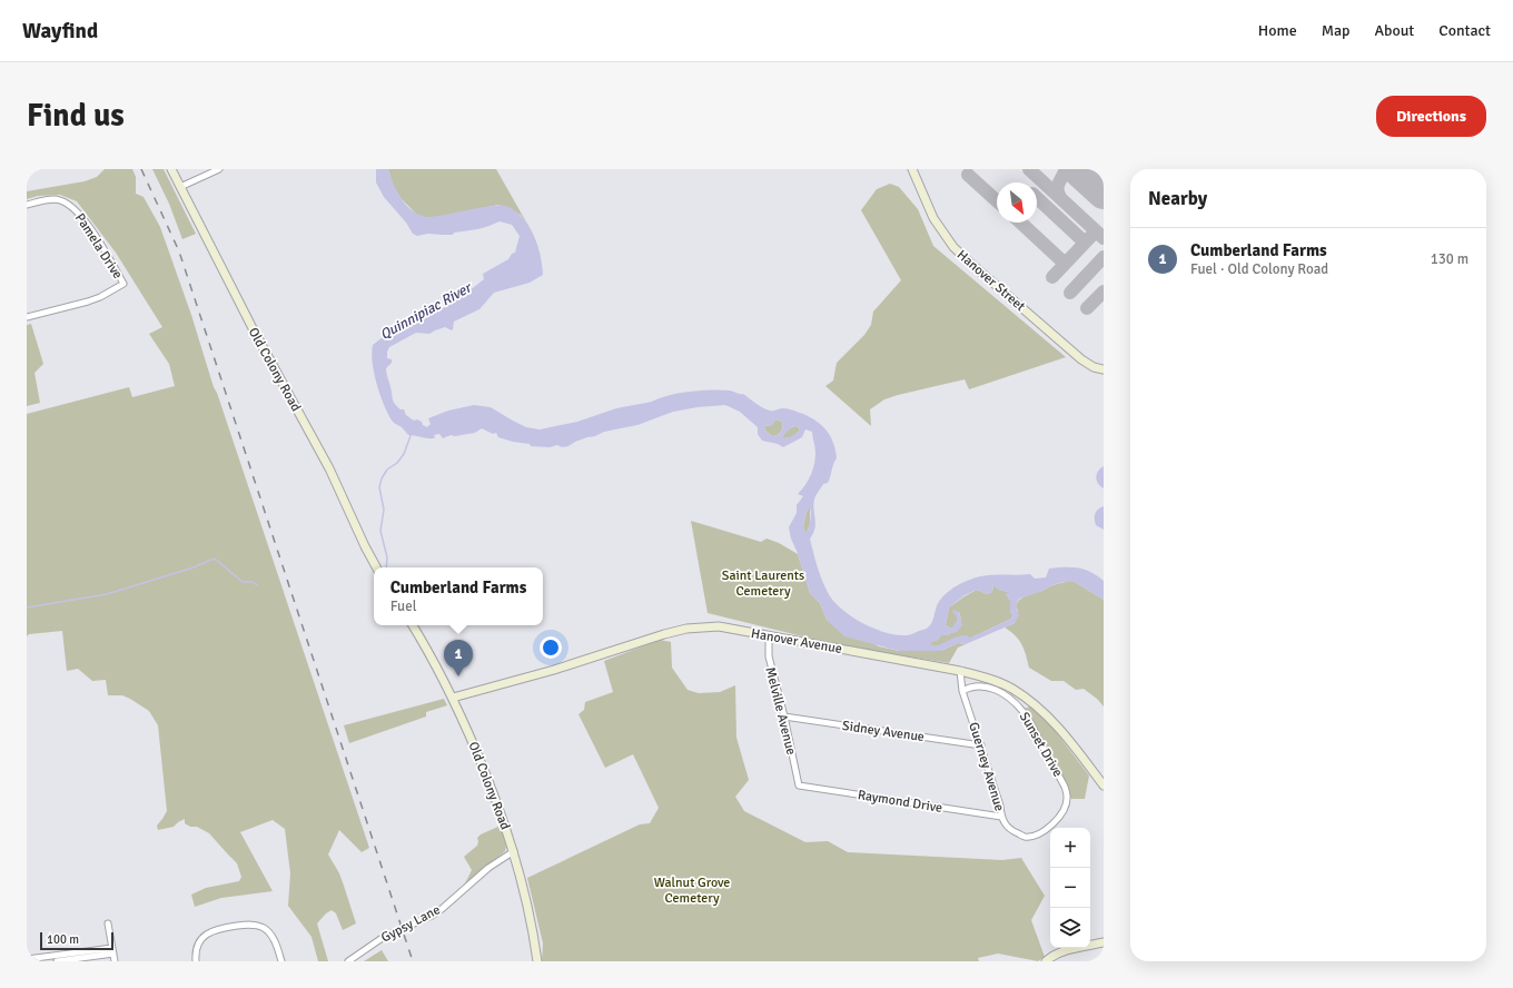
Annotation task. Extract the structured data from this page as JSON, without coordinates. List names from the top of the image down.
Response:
{
  "streets": {
    "main road": ["Hanover Street", "Old Colony Road", "Hanover Avenue"],
    "street": [
      "Pamela Drive",
      "Melville Avenue",
      "Sidney Avenue",
      "Sunset Drive",
      "Guerney Avenue",
      "Raymond Drive",
      "Gypsy Lane"
    ]
  },
  "crossings": [
    ["Old Colony Road", "Hanover Avenue"],
    ["Old Colony Road", "Gypsy Lane"],
    ["Hanover Avenue", "Melville Avenue"],
    ["Hanover Avenue", "Guerney Avenue"],
    ["Melville Avenue", "Sidney Avenue"],
    ["Melville Avenue", "Raymond Drive"],
    ["Sidney Avenue", "Guerney Avenue"],
    ["Sunset Drive", "Guerney Avenue"],
    ["Guerney Avenue", "Raymond Drive"]
  ],
  "water": ["Quinnipiac River"],
  "parks": ["Saint Laurents Cemetery", "Walnut Grove Cemetery"],
  "scale_bar": "100 m",
  "north": "bottom right",
  "page": {
    "header": "Wayfind",
    "nav": [
      "Home",
      "Map",
      "About",
      "Contact"
    ],
    "buttons": "Directions",
    "title": "Find us",
    "heading": "Nearby",
    "list": [
      {
        "mark": "1",
        "name": "Cumberland Farms",
        "note": "Fuel · Old Colony Road",
        "value": "130 m"
      }
    ],
    "popup": ["Cumberland Farms", "Fuel"],
    "pins": "1",
    "map_buttons": ["+", "−"],
    "scale": "100 m"
  }
}
